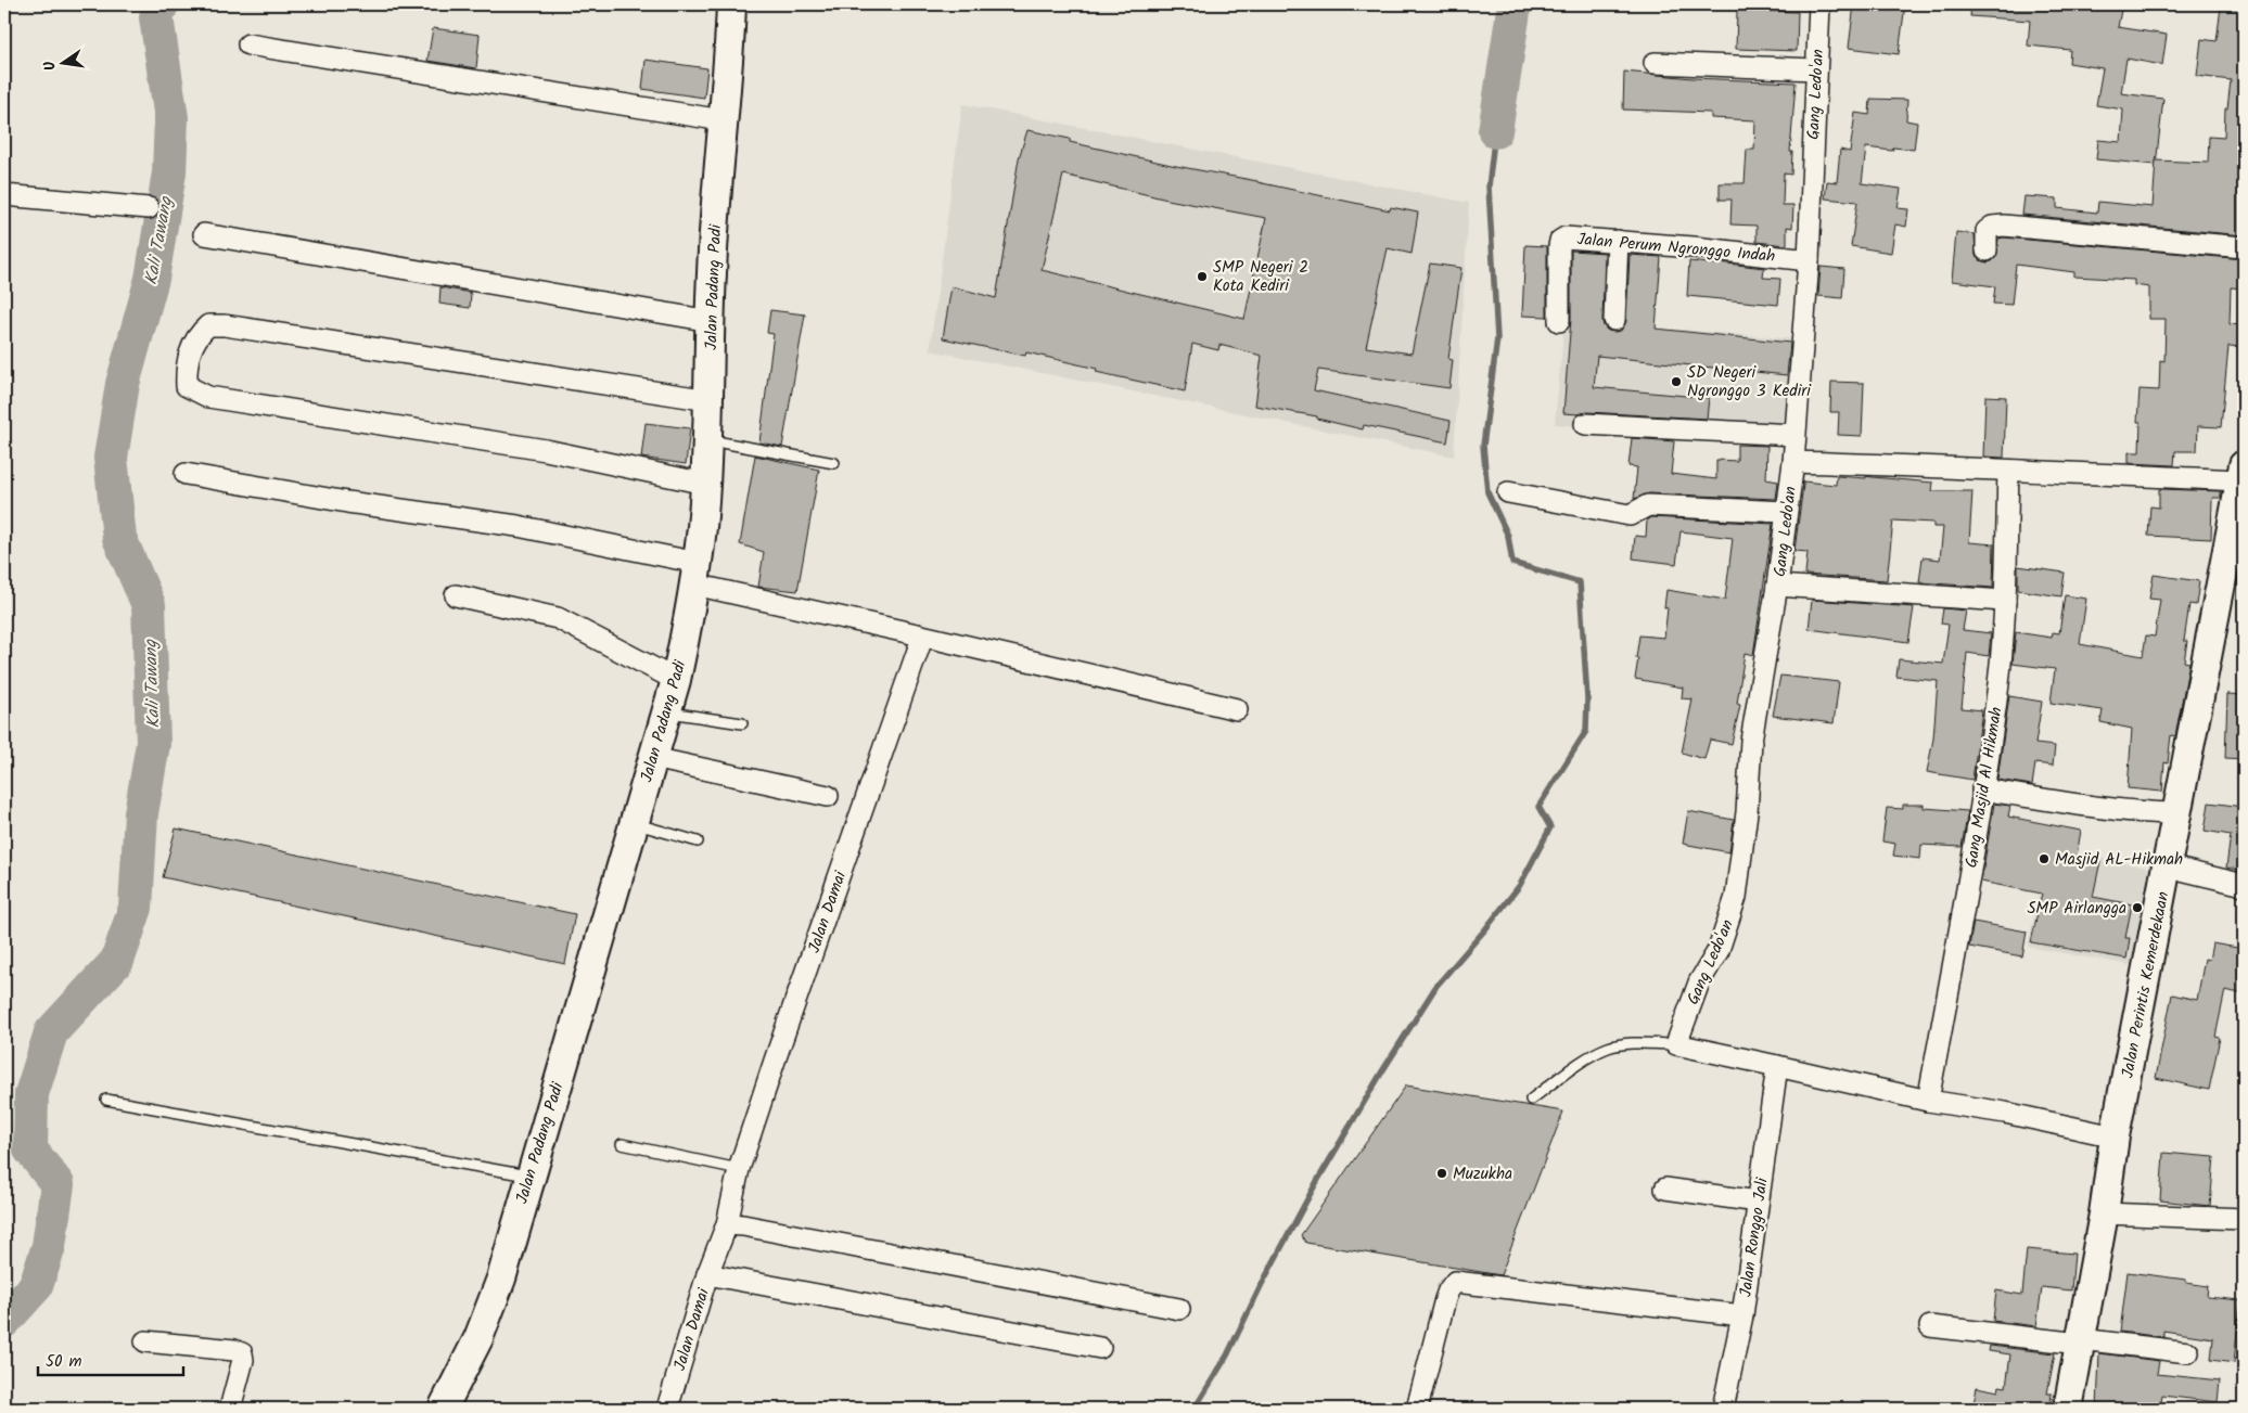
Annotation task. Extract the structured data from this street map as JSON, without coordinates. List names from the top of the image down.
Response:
{
  "streets": {
    "main road": ["Jalan Padang Padi", "Jalan Perintis Kemerdekaan"],
    "street": [
      "Gang Ledo'an",
      "Jalan Perum Ngronggo Indah",
      "Gang Masjid Al Hikmah",
      "Jalan Damai",
      "Jalan Ronggo Jali"
    ]
  },
  "crossings": [
    ["Gang Ledo'an", "Jalan Perum Ngronggo Indah"]
  ],
  "water": ["Kali Tawang"],
  "places": [
    "SMP Negeri 2 Kota Kediri",
    "SD Negeri Ngronggo 3 Kediri",
    "Masjid AL-Hikmah",
    "SMP Airlangga",
    "Muzukha"
  ],
  "scale_bar": "50 m",
  "north": "left"
}
